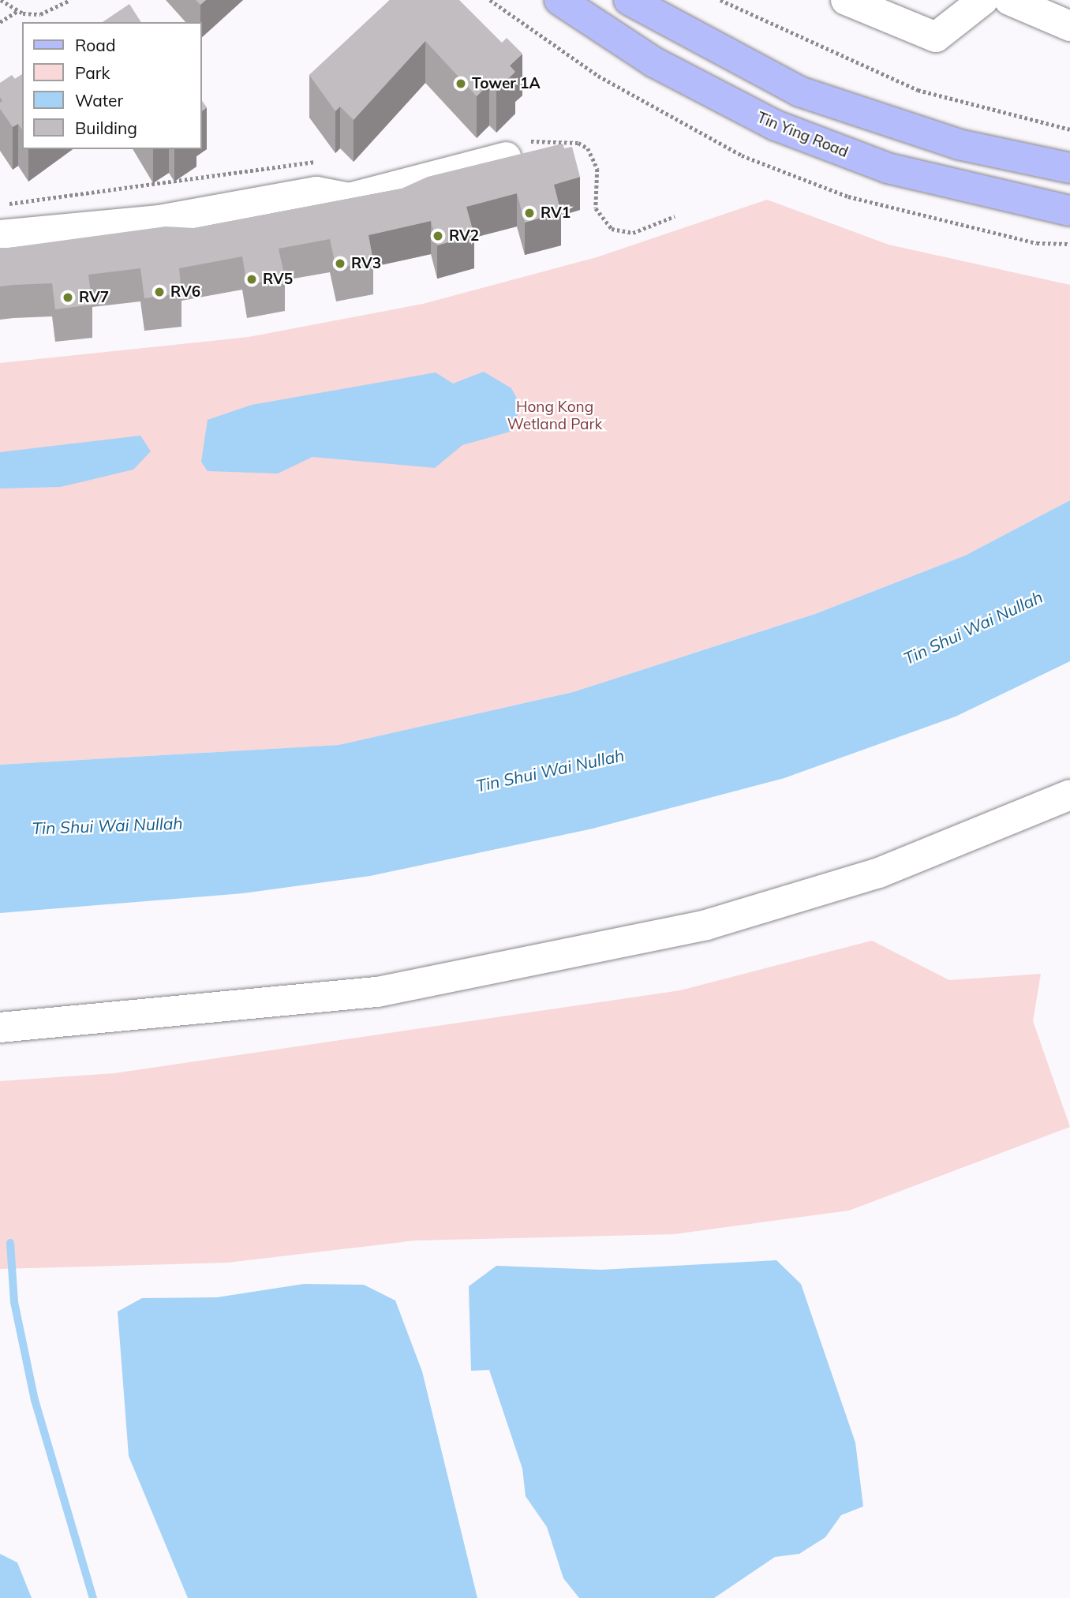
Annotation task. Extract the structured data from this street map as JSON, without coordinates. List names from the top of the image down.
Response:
{
  "streets": {
    "main road": ["Tin Ying Road"]
  },
  "water": ["Tin Shui Wai Nullah"],
  "parks": ["Hong Kong Wetland Park"],
  "places": [
    "Tower 1A",
    "RV1",
    "RV2",
    "RV3",
    "RV5",
    "RV6",
    "RV7"
  ],
  "legend": [
    "Road",
    "Park",
    "Water",
    "Building"
  ]
}
